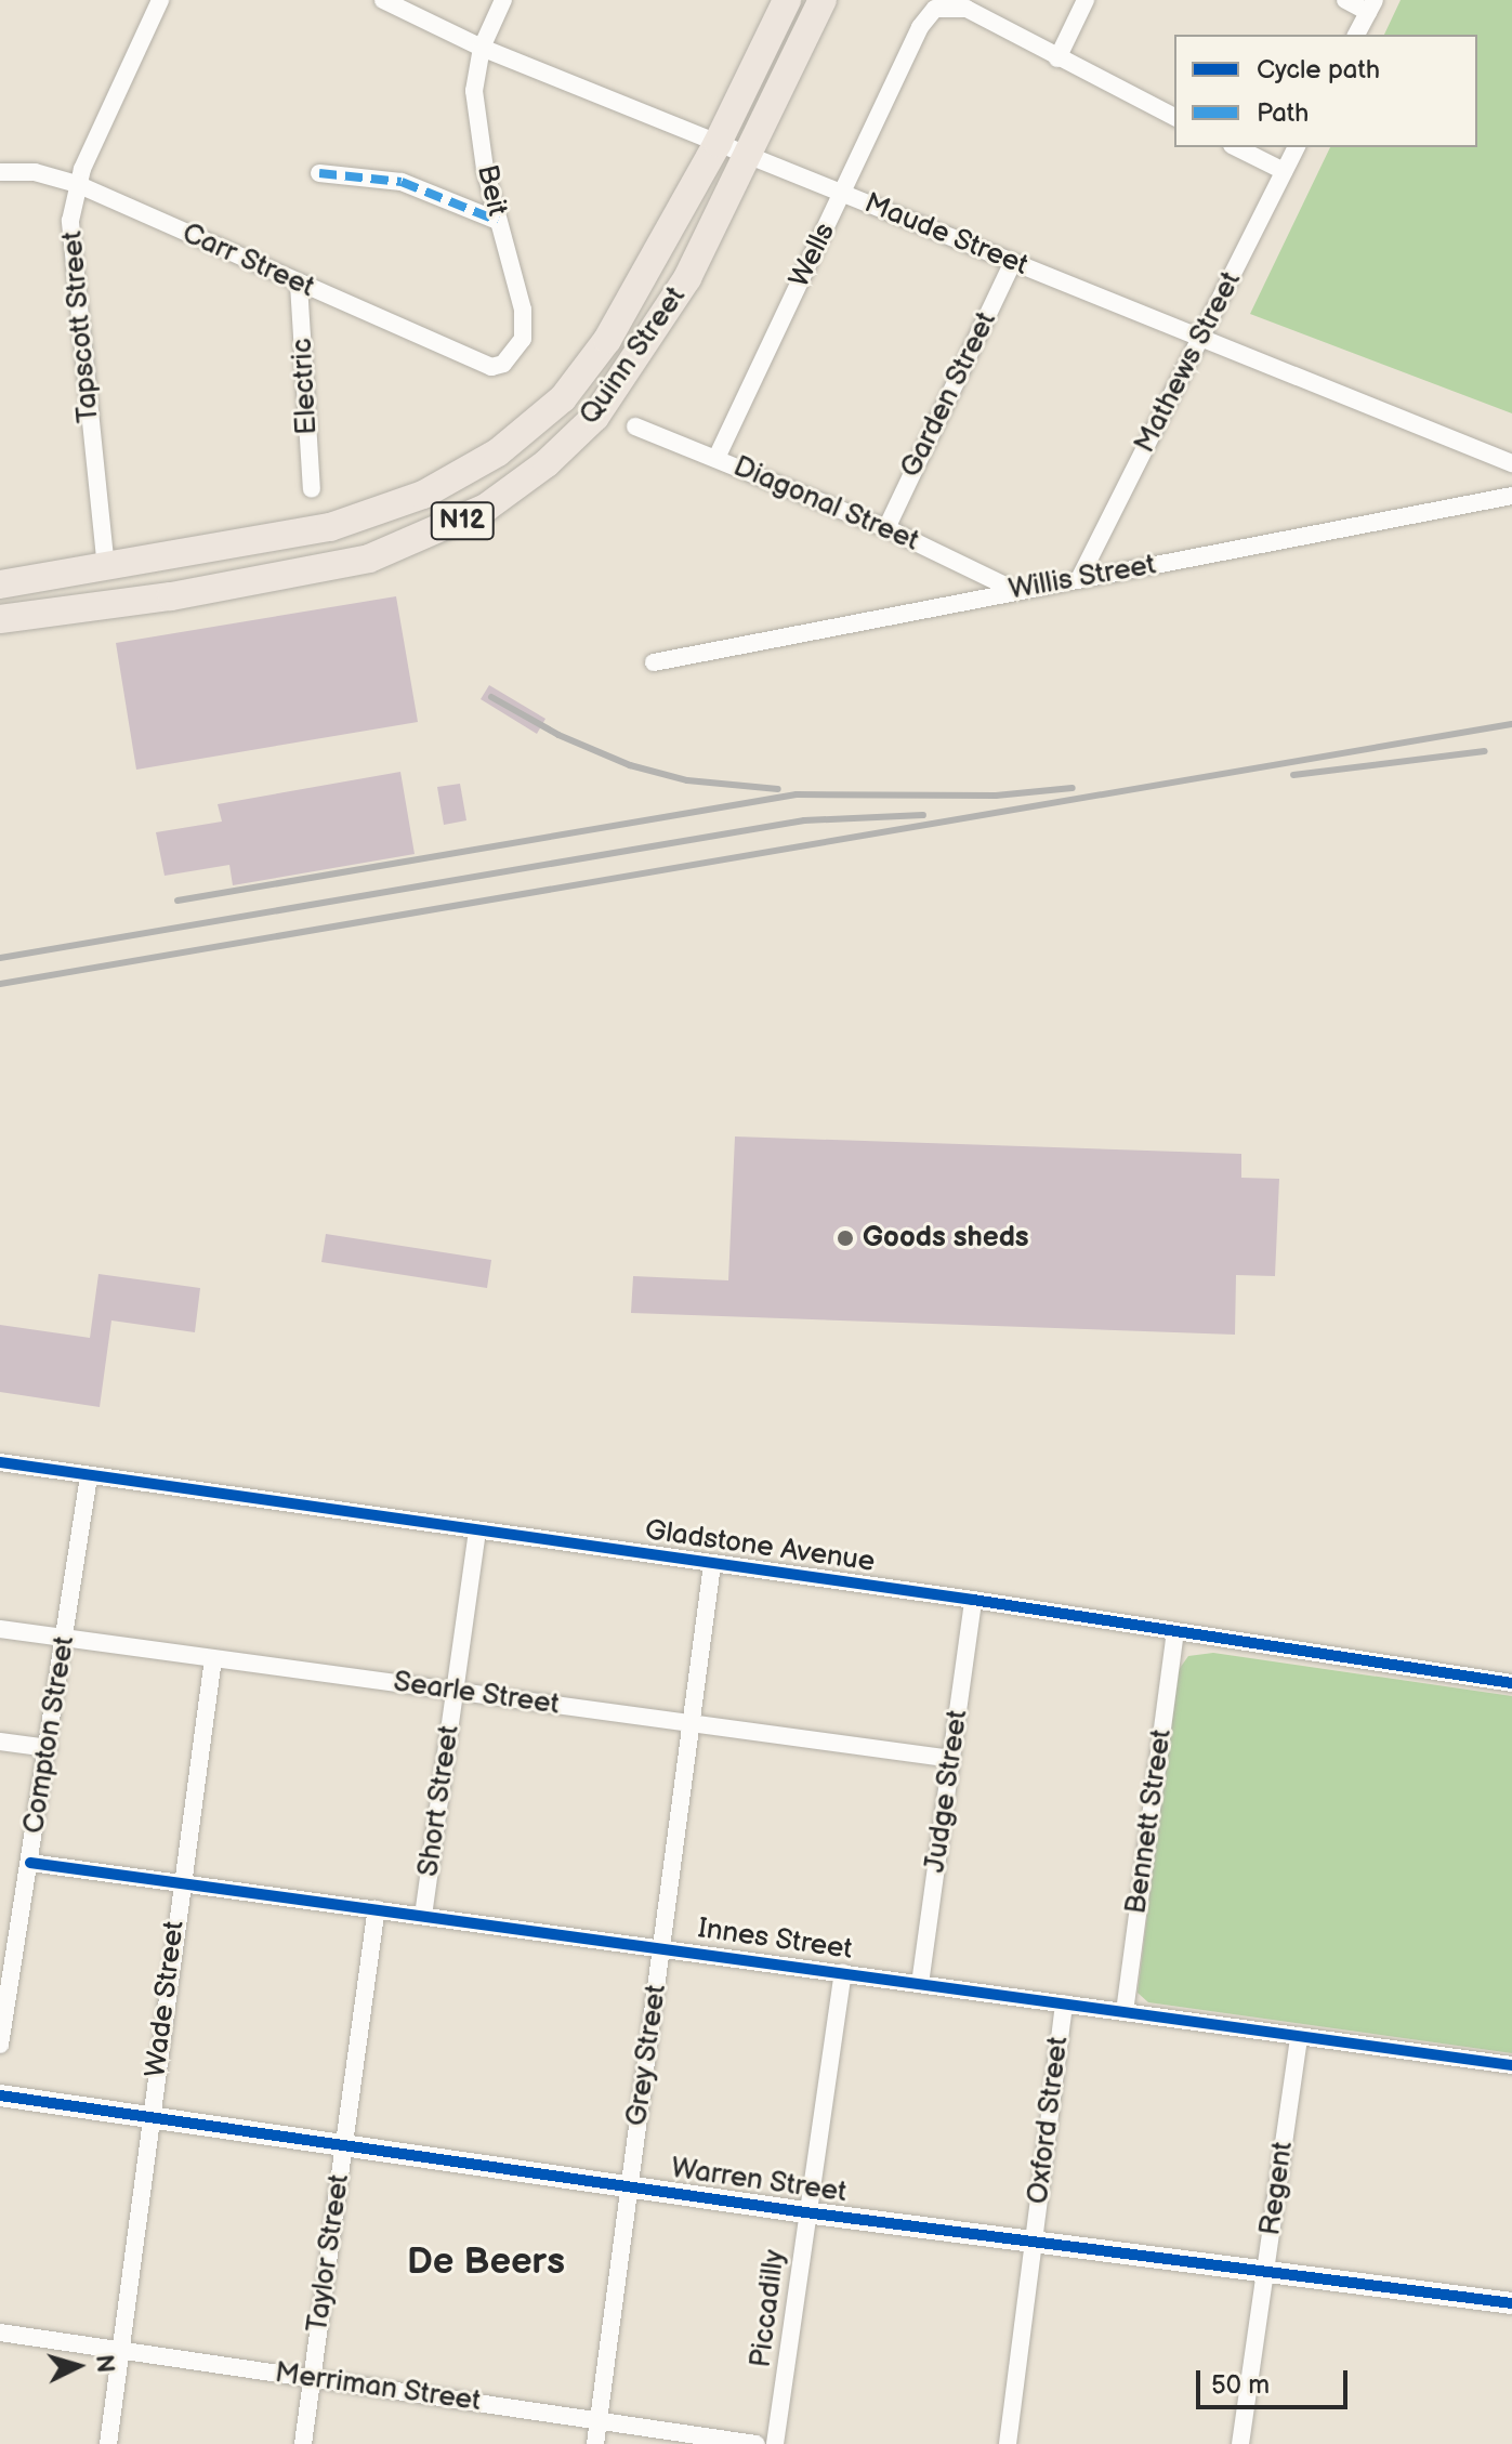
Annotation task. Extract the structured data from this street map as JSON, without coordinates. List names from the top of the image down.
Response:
{
  "streets": {
    "highway": ["Quinn Street", "N12"],
    "street": [
      "Beit",
      "Maude Street",
      "Wells",
      "Carr Street",
      "Tapscott Street",
      "Mathews Street",
      "Electric",
      "Garden Street",
      "Diagonal Street",
      "Willis Street",
      "Gladstone Avenue",
      "Searle Street",
      "Compton Street",
      "Judge Street",
      "Short Street",
      "Bennett Street",
      "Innes Street",
      "Wade Street",
      "Grey Street",
      "Oxford Street",
      "Warren Street",
      "Regent",
      "Taylor Street",
      "Piccadilly",
      "Merriman Street"
    ]
  },
  "crossings": [
    ["Beit", "Maude Street"],
    ["Beit", "Carr Street"],
    ["Maude Street", "Wells"],
    ["Maude Street", "Quinn Street"],
    ["Maude Street", "Mathews Street"],
    ["Maude Street", "Garden Street"],
    ["Wells", "Diagonal Street"],
    ["Carr Street", "Tapscott Street"],
    ["Carr Street", "Electric"],
    ["Tapscott Street", "Quinn Street"],
    ["Mathews Street", "Willis Street"],
    ["Garden Street", "Diagonal Street"],
    ["Diagonal Street", "Willis Street"],
    ["Gladstone Avenue", "Compton Street"],
    ["Gladstone Avenue", "Judge Street"],
    ["Gladstone Avenue", "Short Street"],
    ["Gladstone Avenue", "Bennett Street"],
    ["Gladstone Avenue", "Grey Street"],
    ["Searle Street", "Compton Street"],
    ["Searle Street", "Judge Street"],
    ["Searle Street", "Short Street"],
    ["Searle Street", "Wade Street"],
    ["Searle Street", "Grey Street"],
    ["Compton Street", "Innes Street"],
    ["Judge Street", "Innes Street"],
    ["Short Street", "Innes Street"],
    ["Bennett Street", "Innes Street"],
    ["Innes Street", "Wade Street"],
    ["Innes Street", "Grey Street"],
    ["Innes Street", "Oxford Street"],
    ["Innes Street", "Regent"],
    ["Innes Street", "Taylor Street"],
    ["Innes Street", "Piccadilly"],
    ["Wade Street", "Warren Street"],
    ["Wade Street", "Merriman Street"],
    ["Grey Street", "Warren Street"],
    ["Grey Street", "Merriman Street"],
    ["Oxford Street", "Warren Street"],
    ["Warren Street", "Regent"],
    ["Warren Street", "Taylor Street"],
    ["Warren Street", "Piccadilly"],
    ["Taylor Street", "Merriman Street"]
  ],
  "districts": ["De Beers"],
  "places": ["Goods sheds"],
  "legend": ["Cycle path", "Path"],
  "scale_bar": "50 m",
  "north": "right"
}
